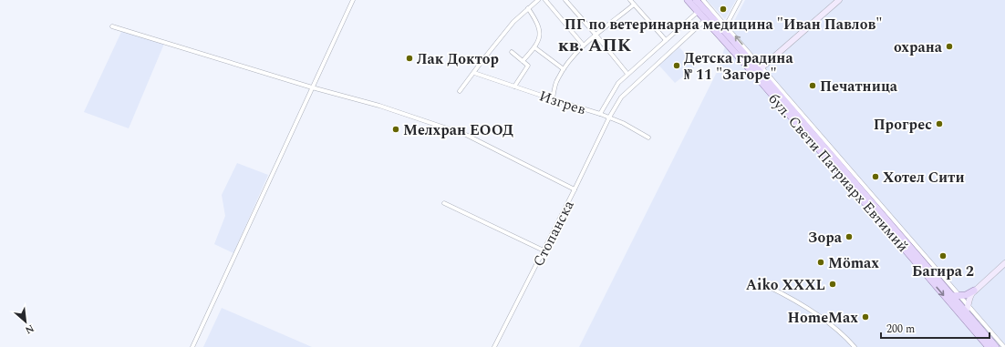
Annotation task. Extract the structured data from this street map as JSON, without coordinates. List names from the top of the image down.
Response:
{
  "streets": {
    "main road": ["бул. Свети Патриарх Евтимий"],
    "street": ["Изгрев", "Стопанска"]
  },
  "crossings": [
    ["Изгрев", "Стопанска"],
    ["бул. Свети Патриарх Евтимий", "Стопанска"]
  ],
  "districts": ["кв. АПК"],
  "places": [
    "ПГ по ветеринарна медицина \"Иван Павлов\"",
    "охрана",
    "Лак Доктор",
    "Детска градина № 11 \"Загоре\"",
    "Печатница",
    "Прогрес",
    "Мелхран ЕООД",
    "Хотел Сити",
    "Зора",
    "Багира 2",
    "Mömax",
    "Aiko XXXL",
    "HomeMax"
  ],
  "scale_bar": "200 m",
  "north": "bottom right"
}
